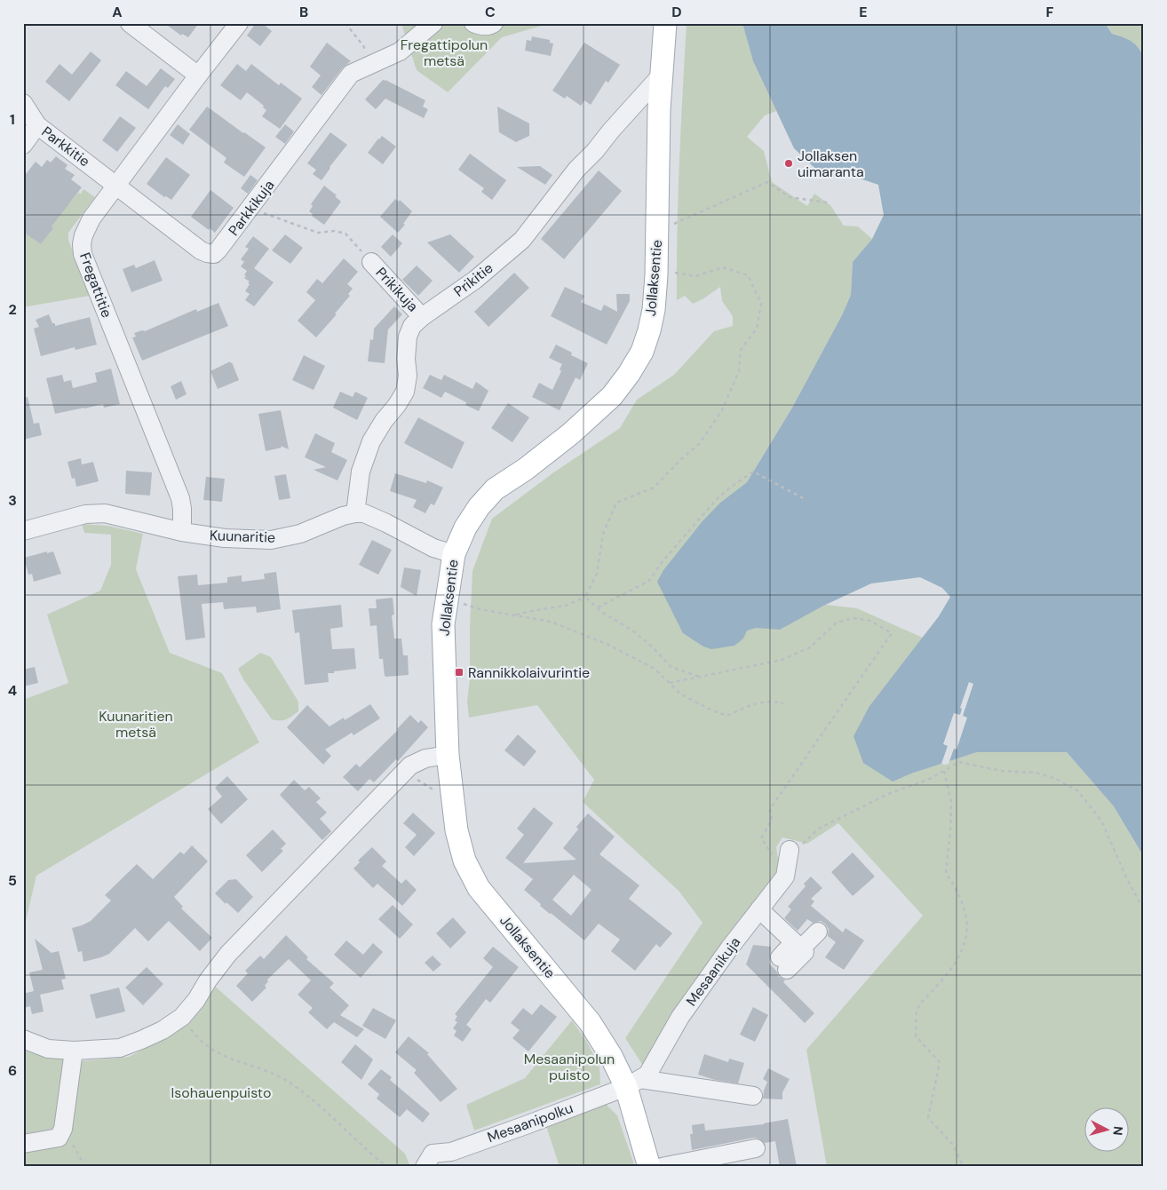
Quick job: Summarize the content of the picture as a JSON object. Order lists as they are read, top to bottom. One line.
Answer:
{"streets":{"main road":["Jollaksentie"],"street":["Parkkitie","Parkkikuja","Prikitie","Fregattitie","Prikikuja","Kuunaritie","Mesaanikuja","Mesaanipolku"]},"crossings":[["Parkkitie","Parkkikuja"],["Parkkitie","Fregattitie"],["Parkkikuja","Fregattitie"],["Jollaksentie","Prikitie"],["Jollaksentie","Mesaanikuja"],["Jollaksentie","Mesaanipolku"],["Prikitie","Prikikuja"],["Prikitie","Kuunaritie"],["Fregattitie","Kuunaritie"],["Mesaanikuja","Mesaanipolku"]],"parks":["Fregattipolun metsä","Kuunaritien metsä","Mesaanipolun puisto","Isohauenpuisto"],"places":{"other":["Jollaksen uimaranta"],"transit":["Rannikkolaivurintie"]},"north":"right","grid":{"columns":["A","B","C","D","E","F"],"rows":["1","2","3","4","5","6"]}}
